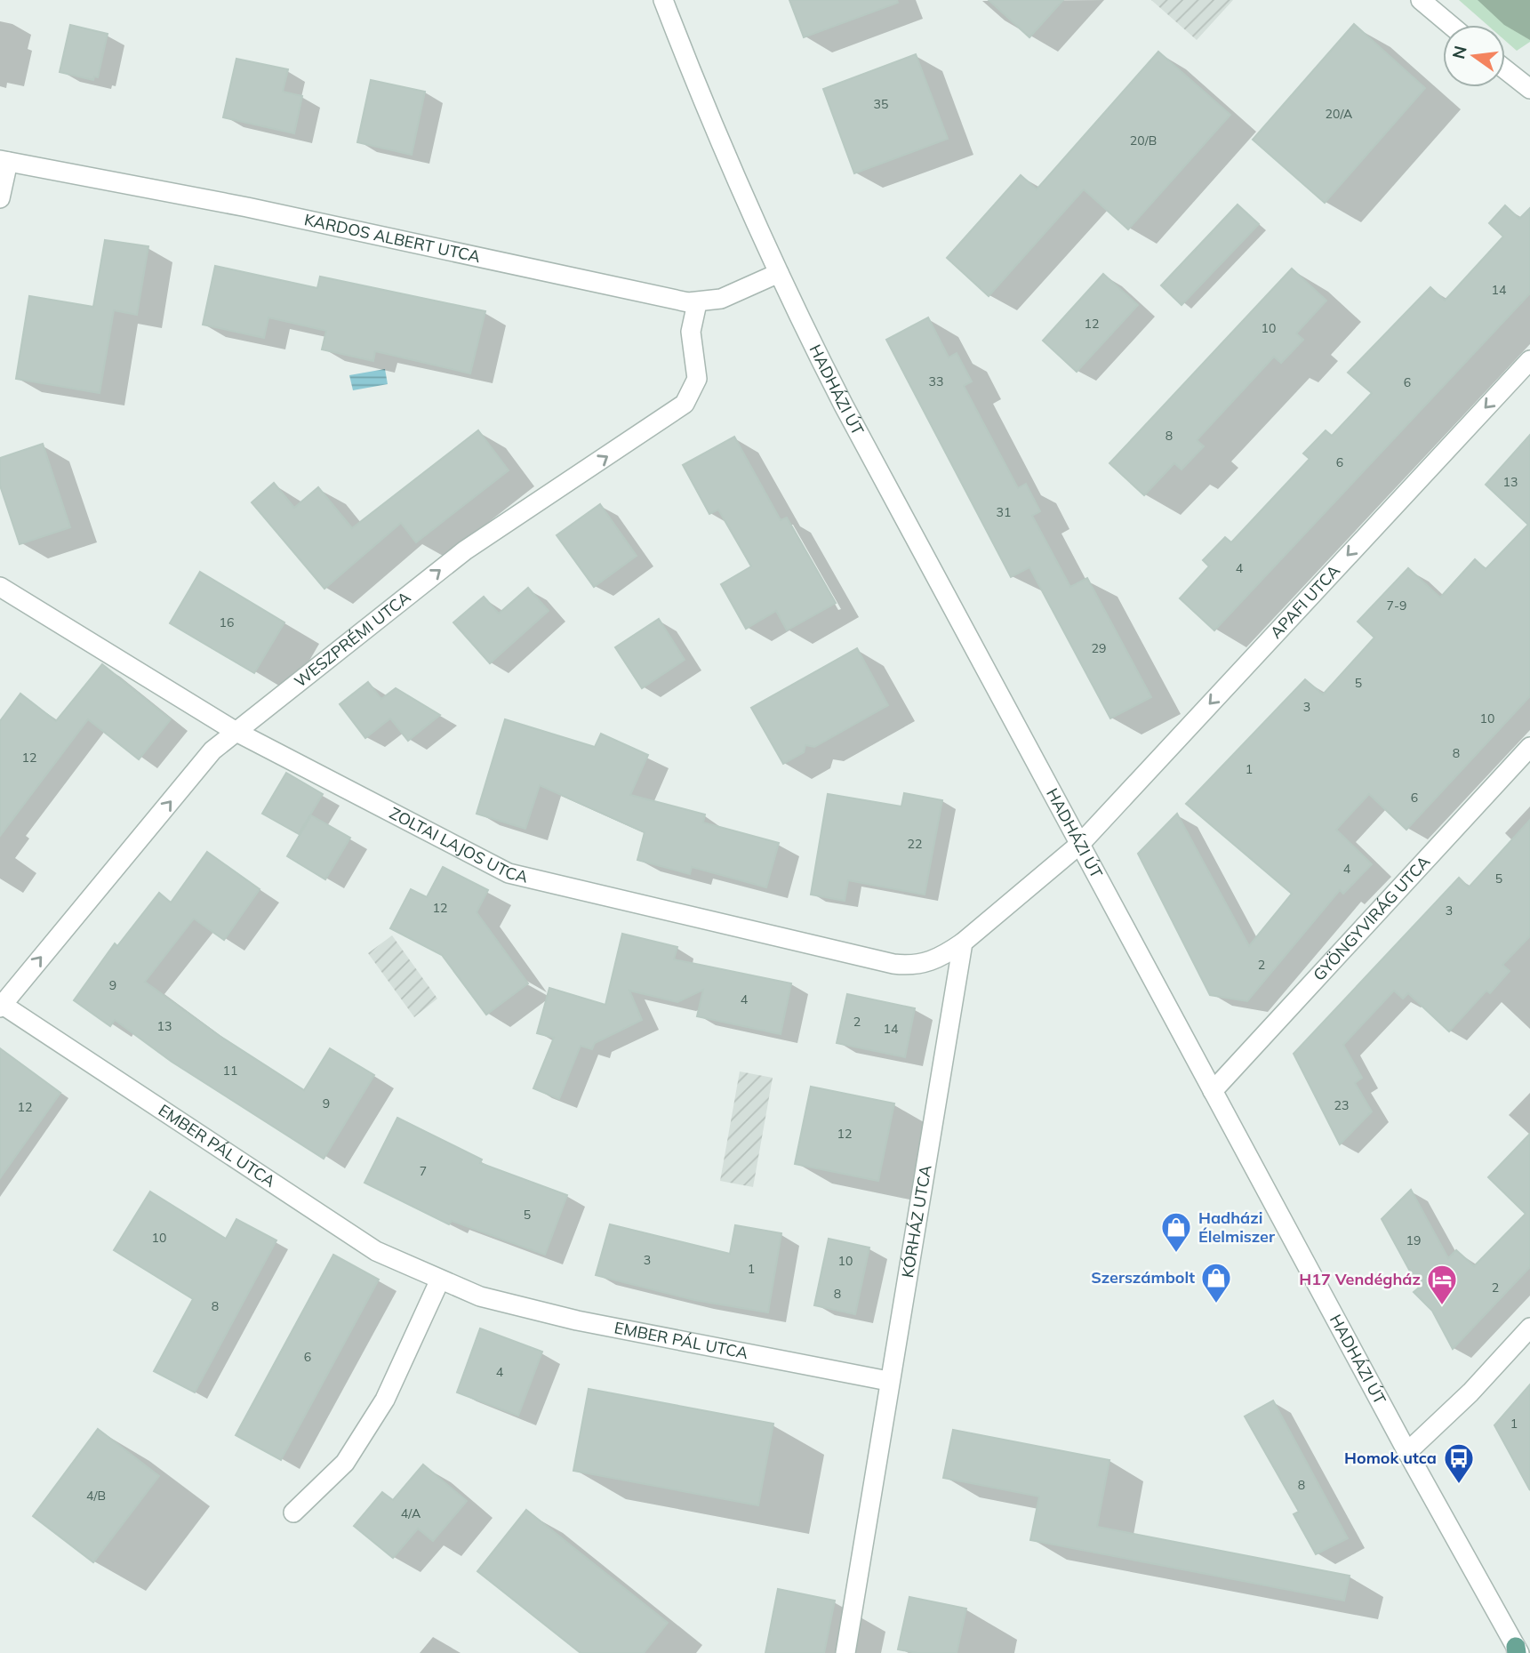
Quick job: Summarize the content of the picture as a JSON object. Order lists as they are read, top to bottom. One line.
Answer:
{"streets":{"street":["KARDOS ALBERT UTCA","HADHÁZI ÚT","APAFI UTCA","WESZPRÉMI UTCA","ZOLTAI LAJOS UTCA","GYÖNGYVIRÁG UTCA","EMBER PÁL UTCA","KÓRHÁZ UTCA"]},"crossings":[["KARDOS ALBERT UTCA","HADHÁZI ÚT"],["KARDOS ALBERT UTCA","WESZPRÉMI UTCA"],["HADHÁZI ÚT","APAFI UTCA"],["HADHÁZI ÚT","GYÖNGYVIRÁG UTCA"],["WESZPRÉMI UTCA","ZOLTAI LAJOS UTCA"],["WESZPRÉMI UTCA","EMBER PÁL UTCA"],["ZOLTAI LAJOS UTCA","KÓRHÁZ UTCA"],["EMBER PÁL UTCA","KÓRHÁZ UTCA"]],"one_way":["APAFI UTCA","WESZPRÉMI UTCA"],"places":{"shop":["Hadházi Élelmiszer","Szerszámbolt"],"hotel":["H17 Vendégház"],"bus stop":["Homok utca"]},"house_numbers":["35","20/A","20/B","14","12","10","33","6","8","6","13","31","4","7-9","16","29","5","3","10","8","12","1","6","22","4","5","12","3","2","9","4","2","13","14","11","9","23","12","12","7","5","10","19","3","10","1","2","8","8","6","4","1","8","4/B","4/A"],"north":"left"}
